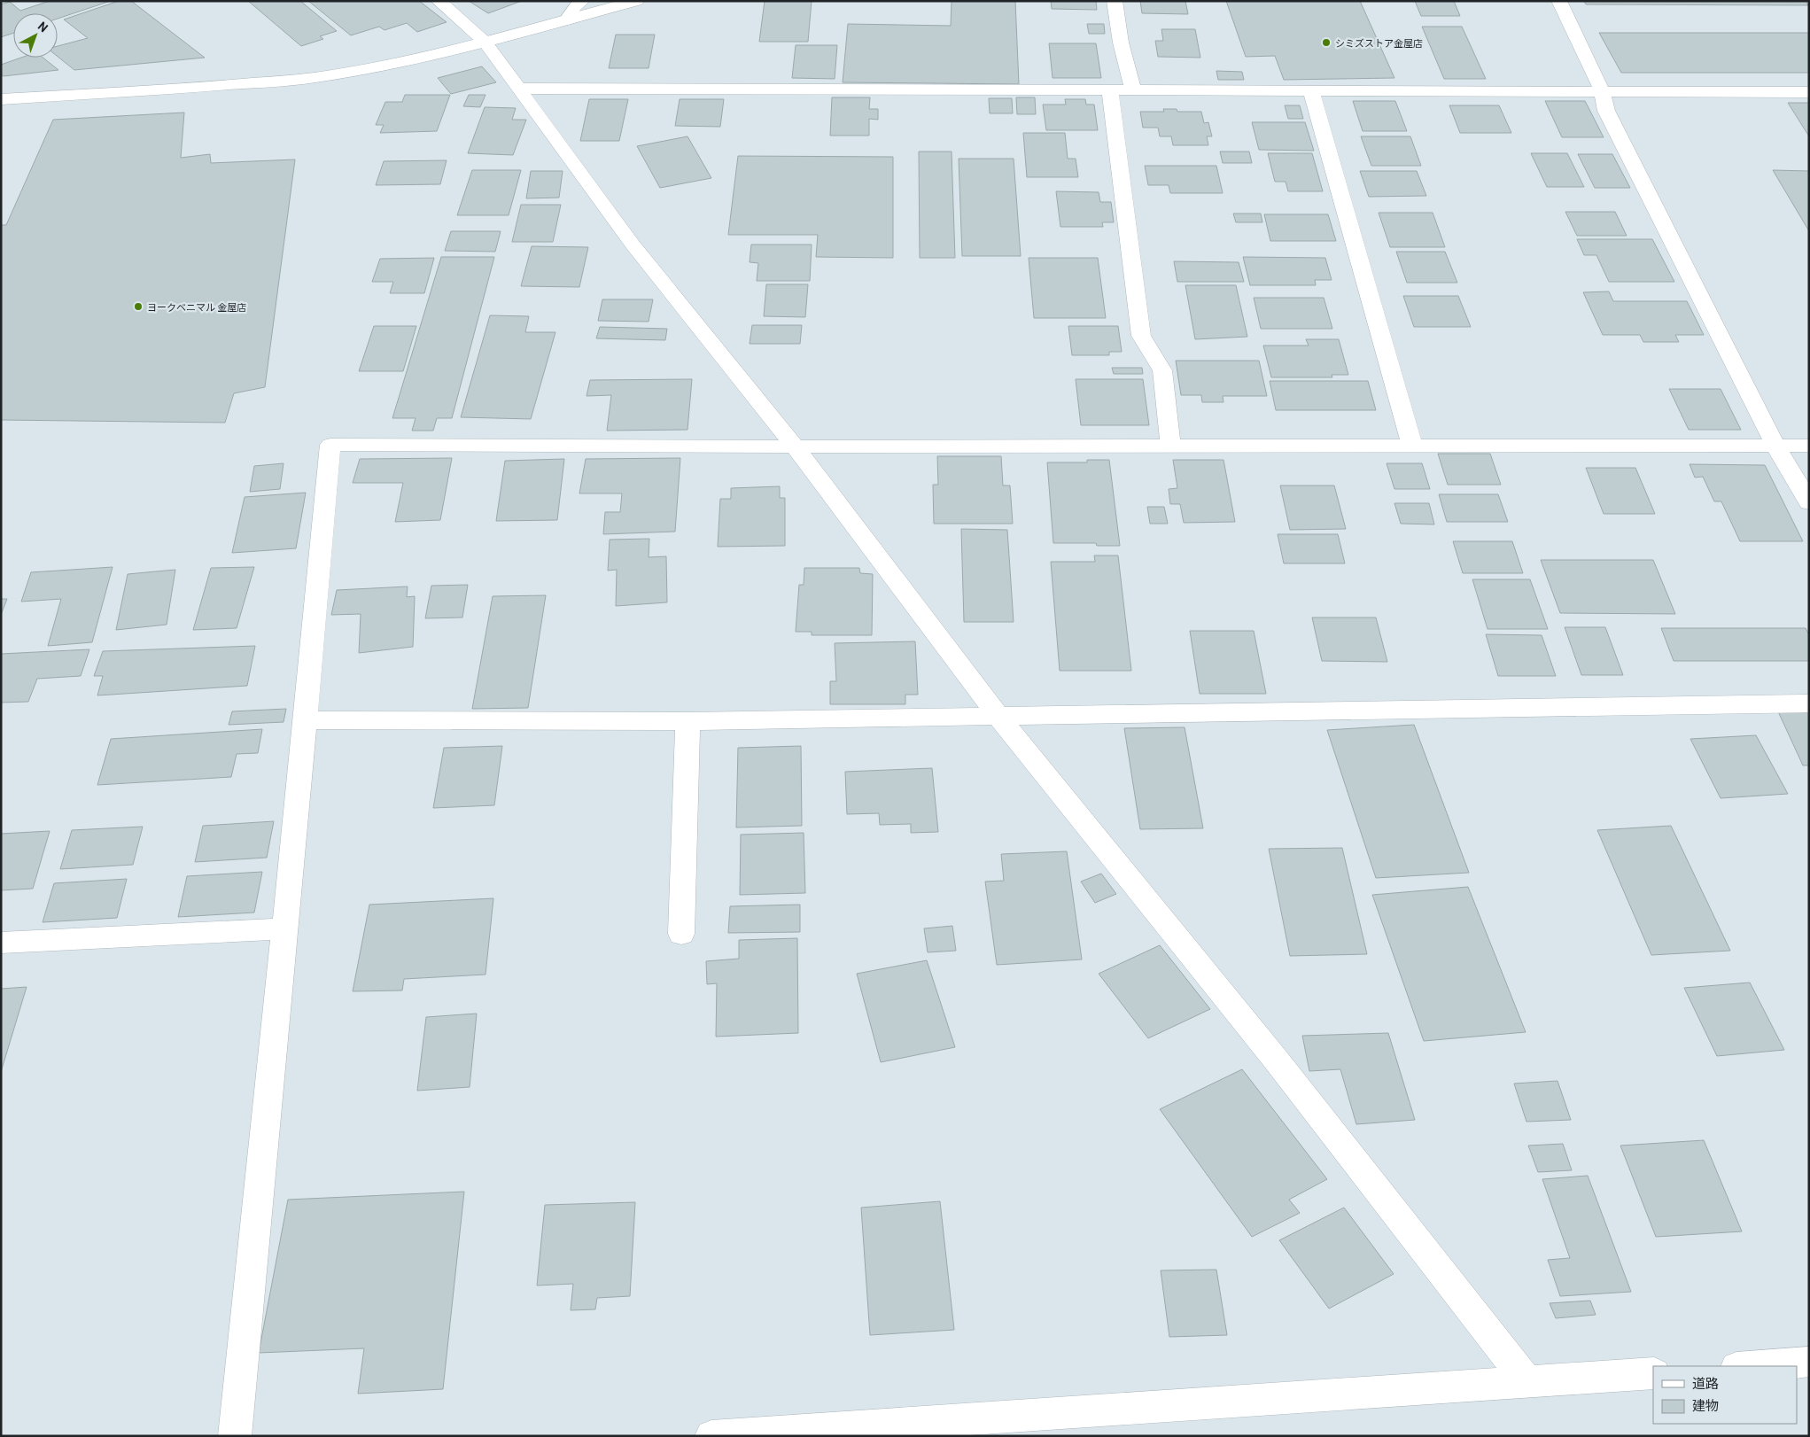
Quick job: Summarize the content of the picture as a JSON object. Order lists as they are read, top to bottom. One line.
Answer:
{"places":["シミズストア金屋店","ヨークベニマル 金屋店"],"legend":["道路","建物"],"north":"top right"}
